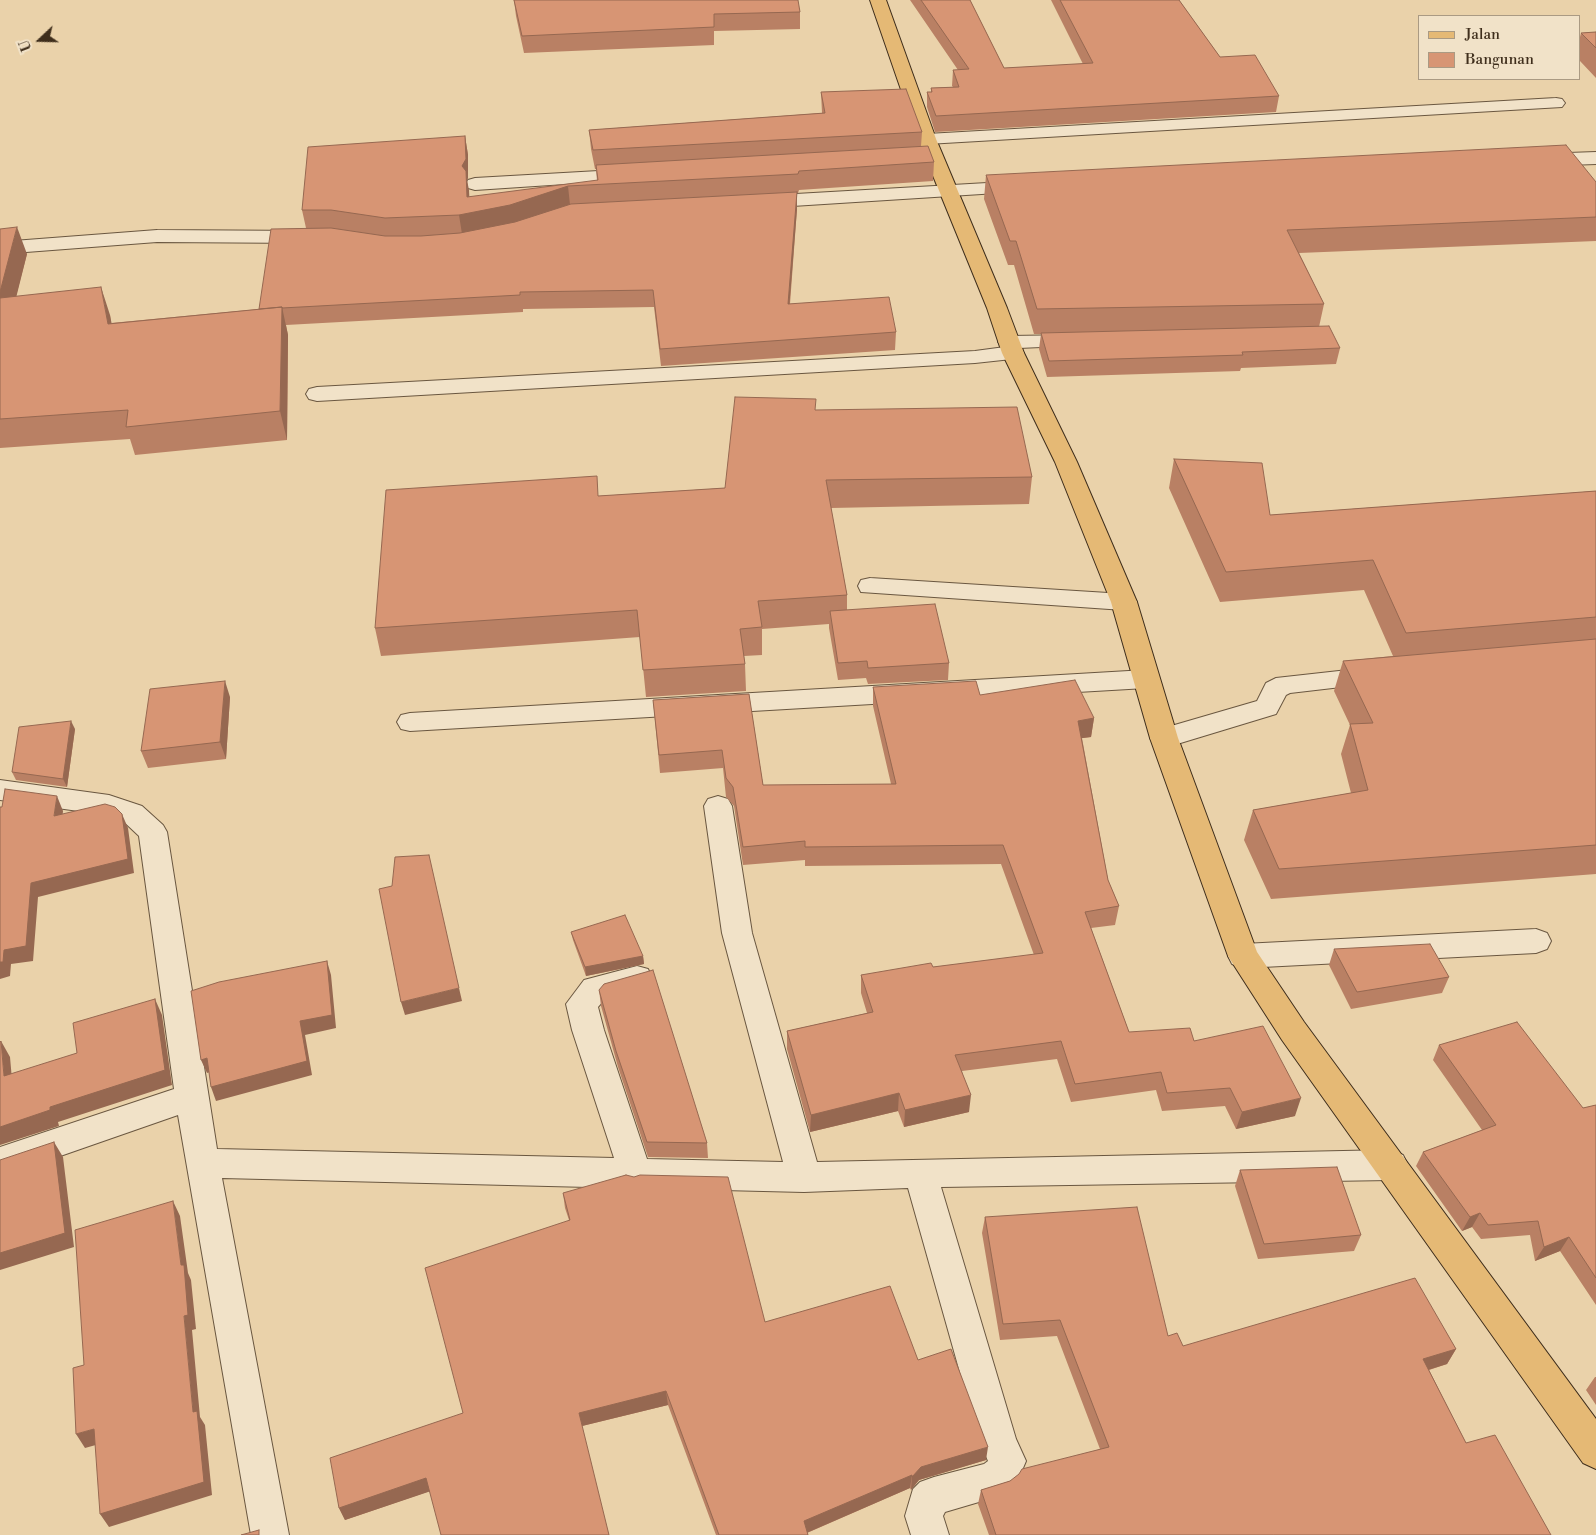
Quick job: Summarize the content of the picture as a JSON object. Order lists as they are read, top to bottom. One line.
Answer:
{"legend":["Jalan","Bangunan"],"north":"left"}
